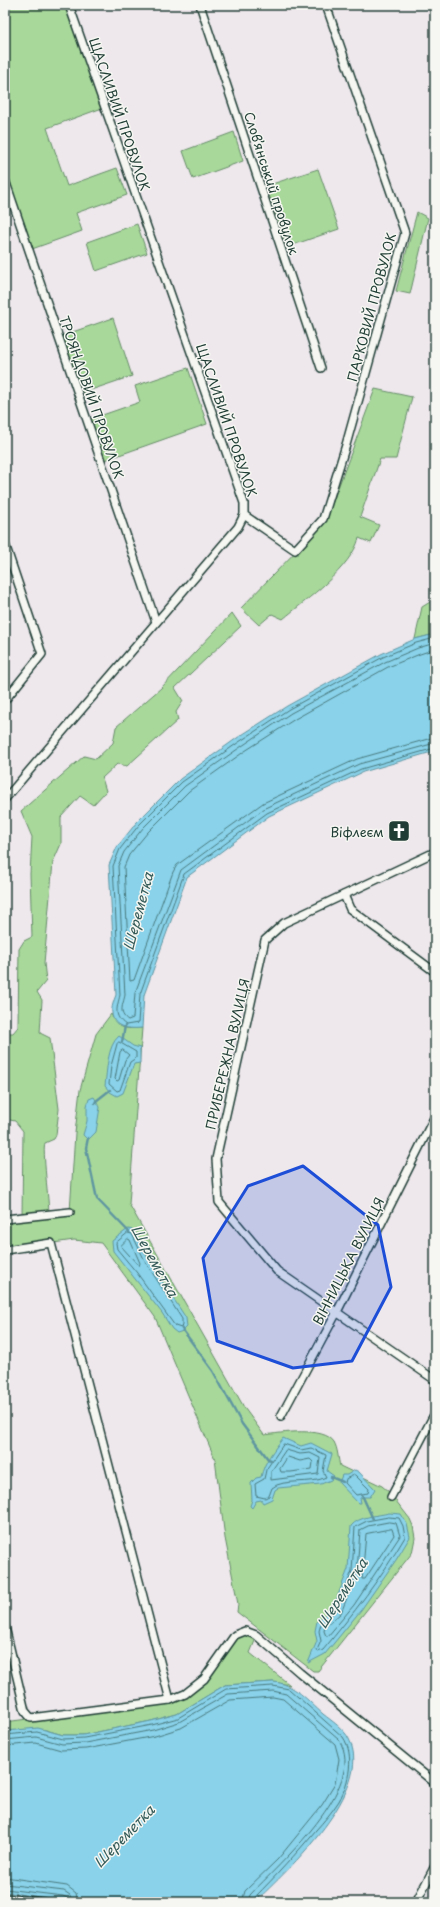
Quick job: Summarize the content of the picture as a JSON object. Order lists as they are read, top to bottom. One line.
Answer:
{"streets":{"street":["ЩАСЛИВИЙ ПРОВУЛОК","Словʼянський провулок","ПАРКОВИЙ ПРОВУЛОК","ТРОЯНДОВИЙ ПРОВУЛОК","ПРИБЕРЕЖНА ВУЛИЦЯ","ВІННИЦЬКА ВУЛИЦЯ"]},"crossings":[["ЩАСЛИВИЙ ПРОВУЛОК","ПАРКОВИЙ ПРОВУЛОК"],["ЩАСЛИВИЙ ПРОВУЛОК","ТРОЯНДОВИЙ ПРОВУЛОК"],["ПРИБЕРЕЖНА ВУЛИЦЯ","ВІННИЦЬКА ВУЛИЦЯ"]],"water":["Шереметка"],"places":{"church":["Віфлеєм"]}}
